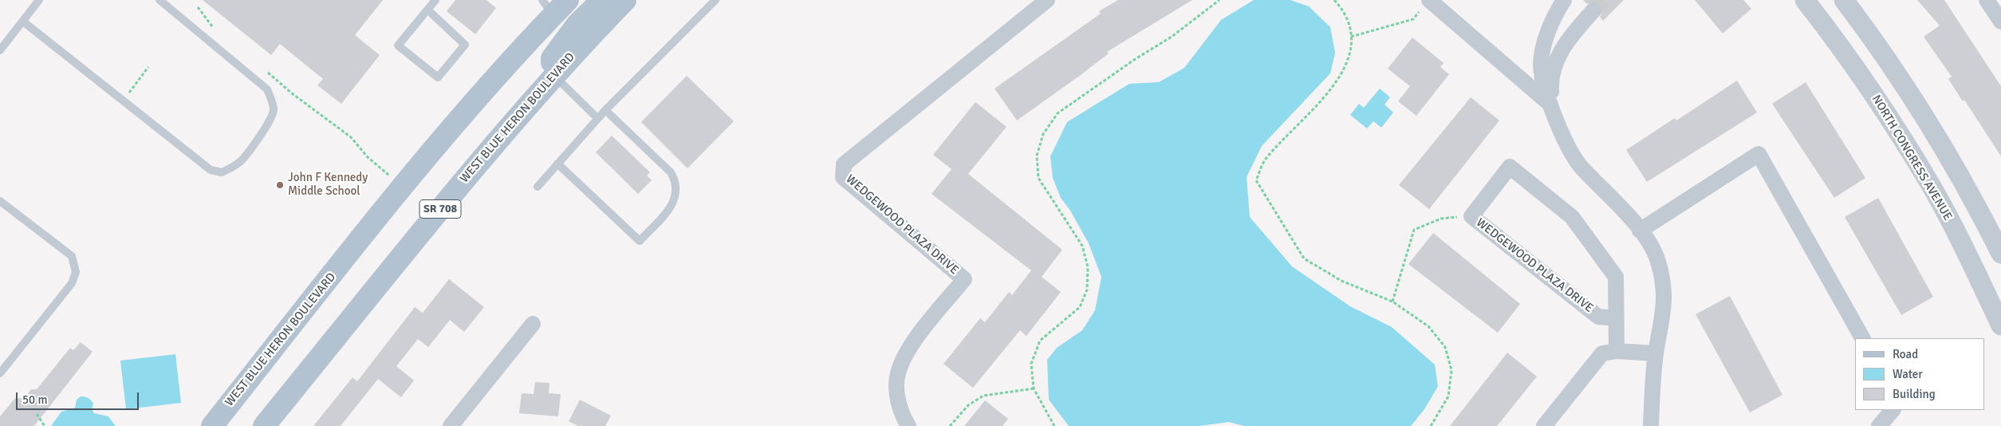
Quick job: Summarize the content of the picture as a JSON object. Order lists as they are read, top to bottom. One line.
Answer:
{"streets":{"main road":["WEST BLUE HERON BOULEVARD","SR 708"],"street":["NORTH CONGRESS AVENUE","WEDGEWOOD PLAZA DRIVE"]},"places":["John F Kennedy Middle School"],"legend":["Road","Water","Building"],"scale_bar":"50 m"}
